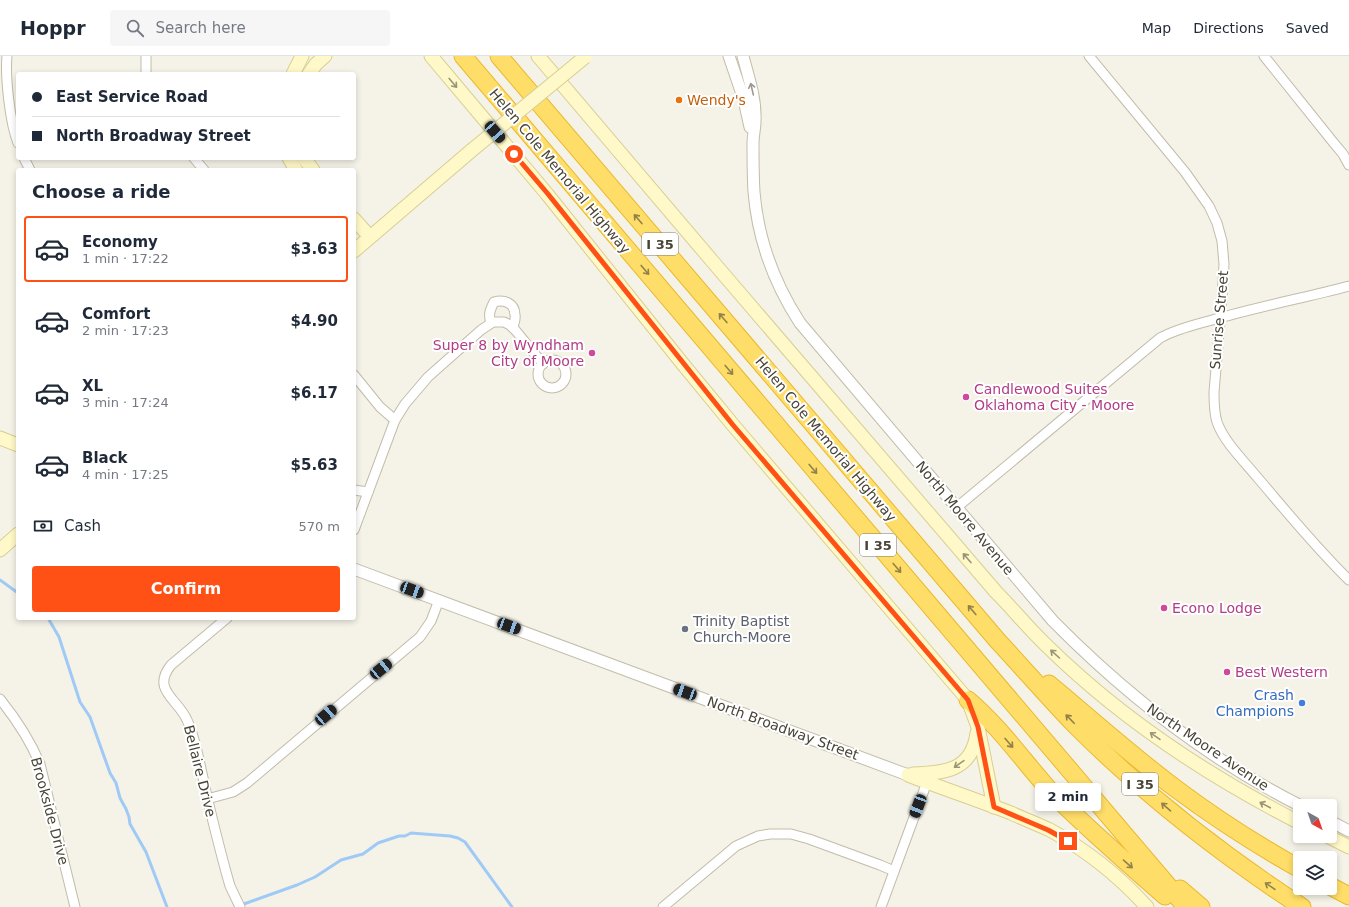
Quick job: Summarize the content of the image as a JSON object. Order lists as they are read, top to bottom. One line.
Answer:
{"streets":{"highway":["Helen Cole Memorial Highway","I 35"],"main road":["North Broadway Street"],"street":["Sunrise Street","North Moore Avenue","Bellaire Drive","Brookside Drive"]},"places":["Wendy's","Super 8 by Wyndham City of Moore","Candlewood Suites Oklahoma City - Moore","Econo Lodge","Trinity Baptist Church-Moore","Best Western","Crash Champions"],"north":"bottom right","page":{"header":"Hoppr","search":"Search here","nav":["Map","Directions","Saved"],"banner":["East Service Road","North Broadway Street"],"heading":"Choose a ride","list":[{"name":"Economy","note":"1 min · 17:22","value":"$3.63"},{"name":"Comfort","note":"2 min · 17:23","value":"$4.90"},{"name":"XL","note":"3 min · 17:24","value":"$6.17"},{"name":"Black","note":"4 min · 17:25","value":"$5.63"}],"pay":["Cash","570 m"],"buttons":"Confirm","bubble":"2 min"}}
